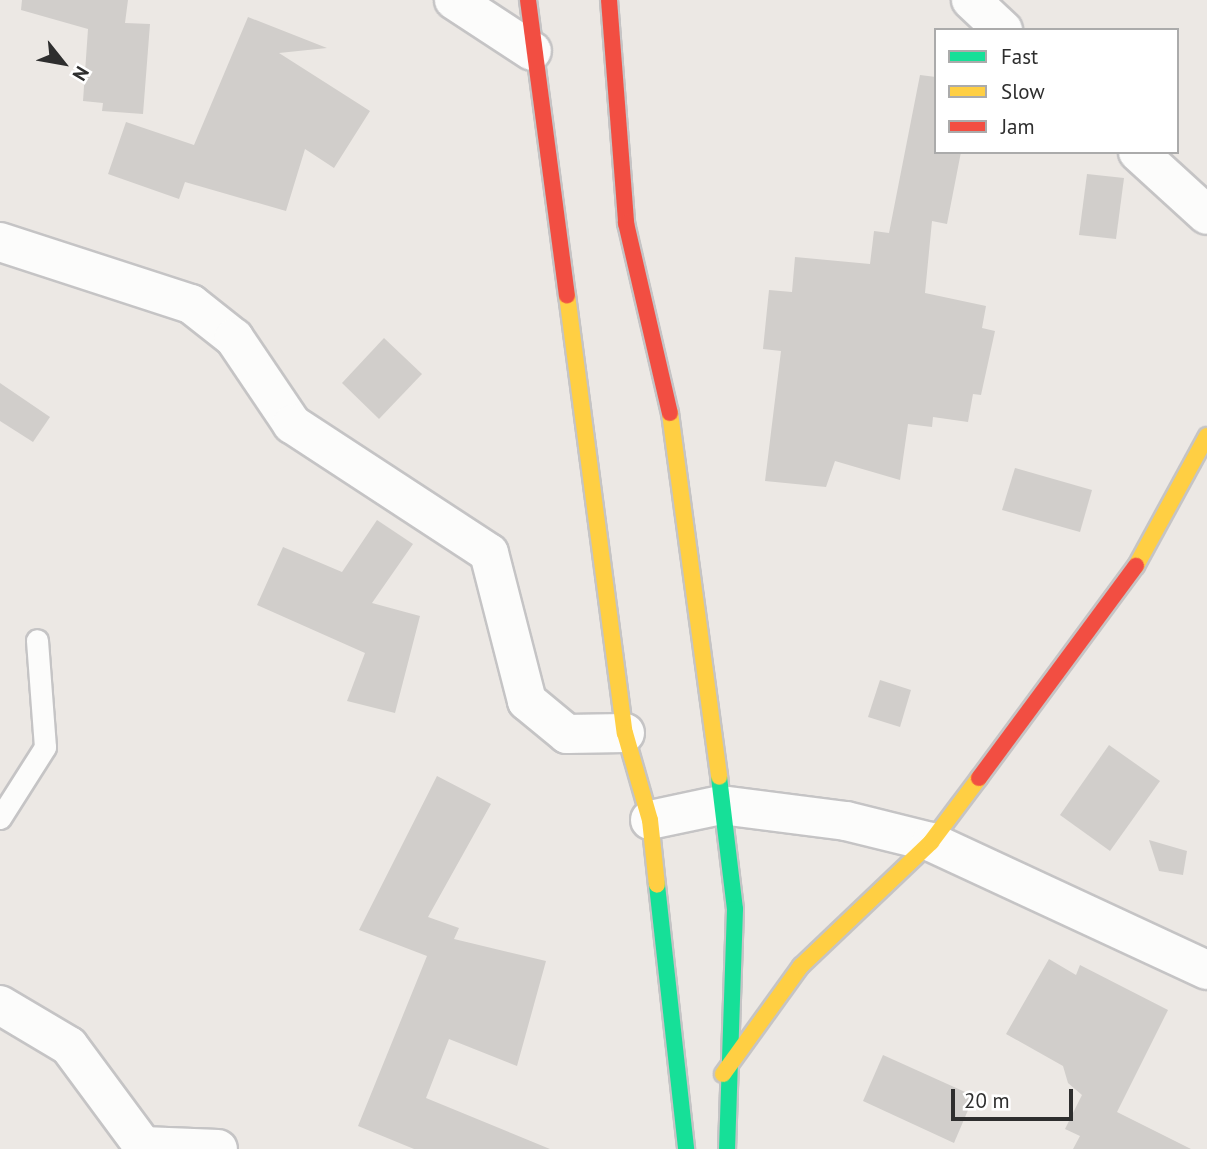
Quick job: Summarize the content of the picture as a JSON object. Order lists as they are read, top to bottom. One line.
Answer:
{"legend":["Fast","Slow","Jam"],"scale_bar":"20 m","north":"bottom right"}
